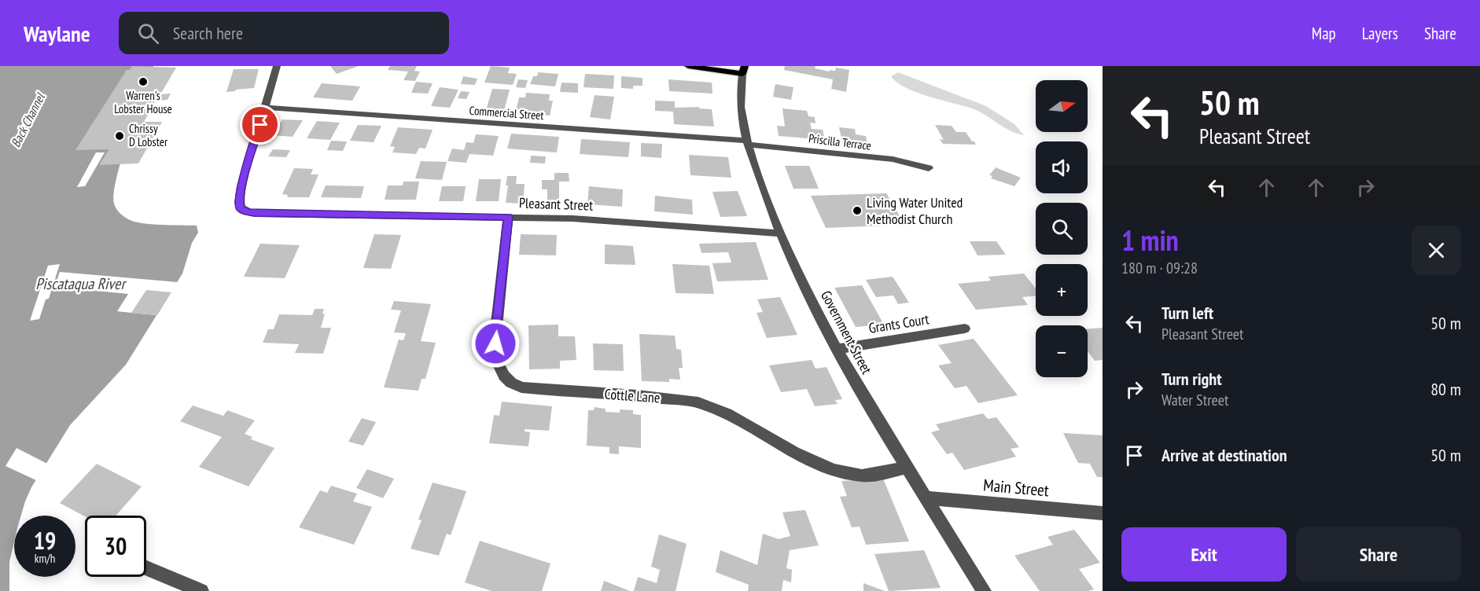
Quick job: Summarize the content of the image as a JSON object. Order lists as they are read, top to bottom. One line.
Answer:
{"streets":{"street":["Commercial Street","Priscilla Terrace","Pleasant Street","Grants Court","Government Street","Cottle Lane","Main Street"]},"crossings":[["Commercial Street","Priscilla Terrace"],["Commercial Street","Pleasant Street"],["Commercial Street","Government Street"],["Priscilla Terrace","Government Street"],["Pleasant Street","Government Street"],["Pleasant Street","Cottle Lane"],["Grants Court","Government Street"],["Government Street","Cottle Lane"],["Government Street","Main Street"]],"water":["Back Channel","Piscataqua River"],"places":["Warren's Lobster House","Chrissy D Lobster","Living Water United Methodist Church"],"north":"right","page":{"header":"Waylane","search":"Search here","nav":["Map","Layers","Share"],"turn":["50 m","Pleasant Street"],"map_buttons":["+","−"],"heading":["1 min","180 m · 09:28"],"list":[{"name":"Turn left","note":"Pleasant Street","value":"50 m"},{"name":"Turn right","note":"Water Street","value":"80 m"},{"name":"Arrive at destination","value":"50 m"}],"speed":"19 km/h","limit":"30","buttons":["Exit","Share"]}}
